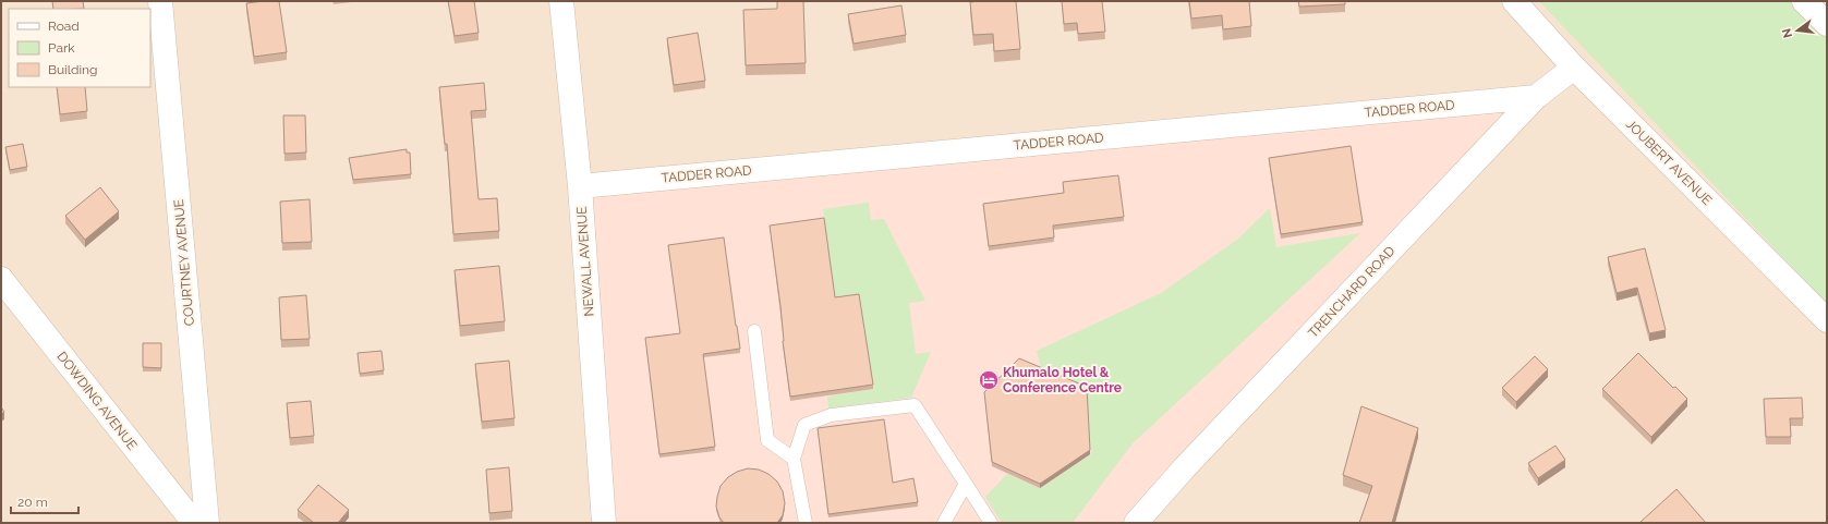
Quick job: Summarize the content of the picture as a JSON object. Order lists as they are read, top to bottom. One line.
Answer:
{"streets":{"street":["TADDER ROAD","JOUBERT AVENUE","NEWALL AVENUE","COURTNEY AVENUE","TRENCHARD ROAD","DOWDING AVENUE"]},"crossings":[["TADDER ROAD","NEWALL AVENUE"],["TADDER ROAD","TRENCHARD ROAD"],["JOUBERT AVENUE","TRENCHARD ROAD"]],"places":{"hotel":["Khumalo Hotel & Conference Centre"]},"legend":["Road","Park","Building"],"scale_bar":"20 m","north":"left"}
